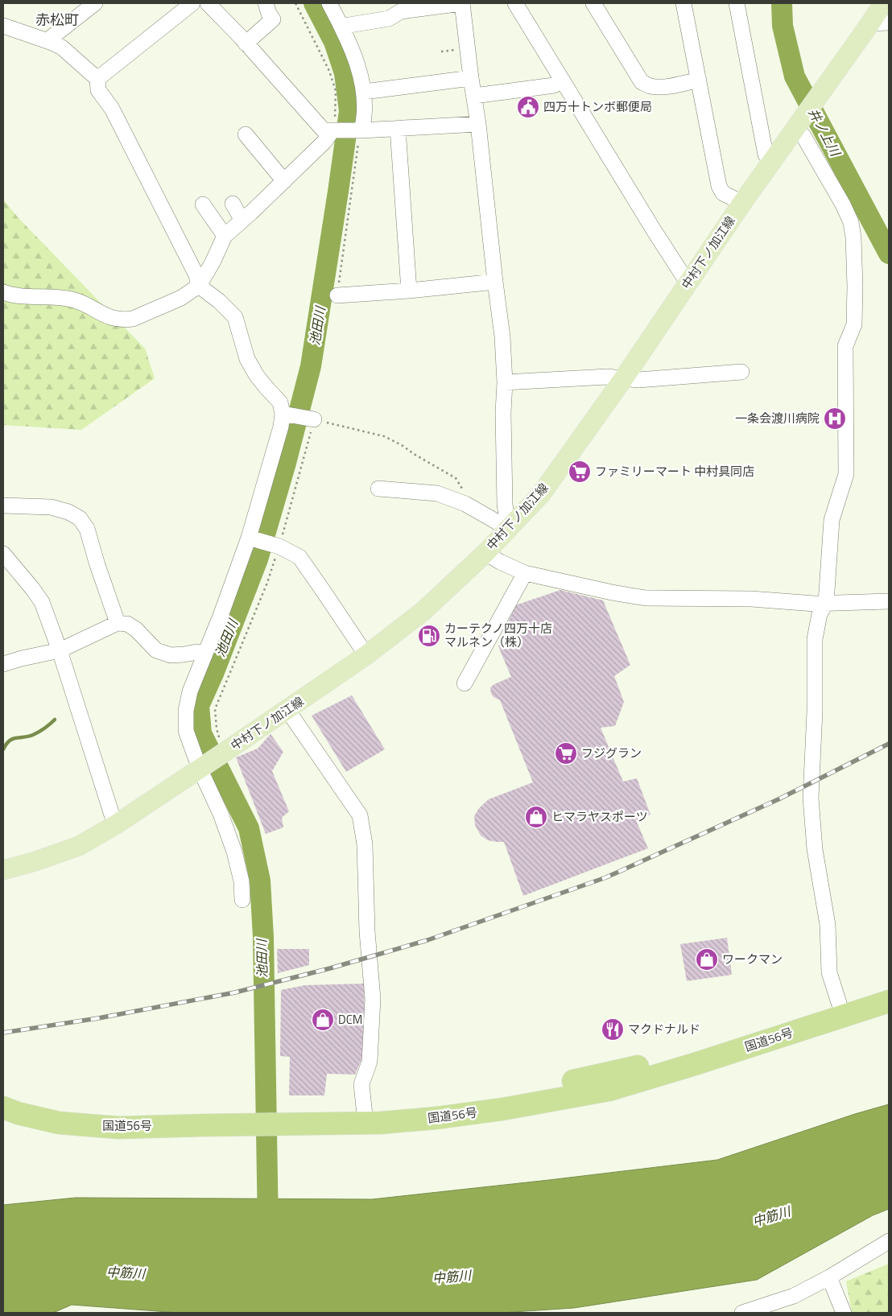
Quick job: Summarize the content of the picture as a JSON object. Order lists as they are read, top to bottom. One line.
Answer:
{"streets":{"highway":["国道56号"],"main road":["中村下ノ加江線"]},"districts":["赤松町"],"water":["井ノ上川","池田川","中筋川"],"places":{"public building":["四万十トンボ郵便局"],"hospital":["一条会渡川病院"],"supermarket":["ファミリーマート 中村具同店","フジグラン"],"fuel station":["カーテクノ四万十店 マルネン（株）"],"shop":["ヒマラヤスポーツ","ワークマン","DCM"],"restaurant":["マクドナルド"]}}
